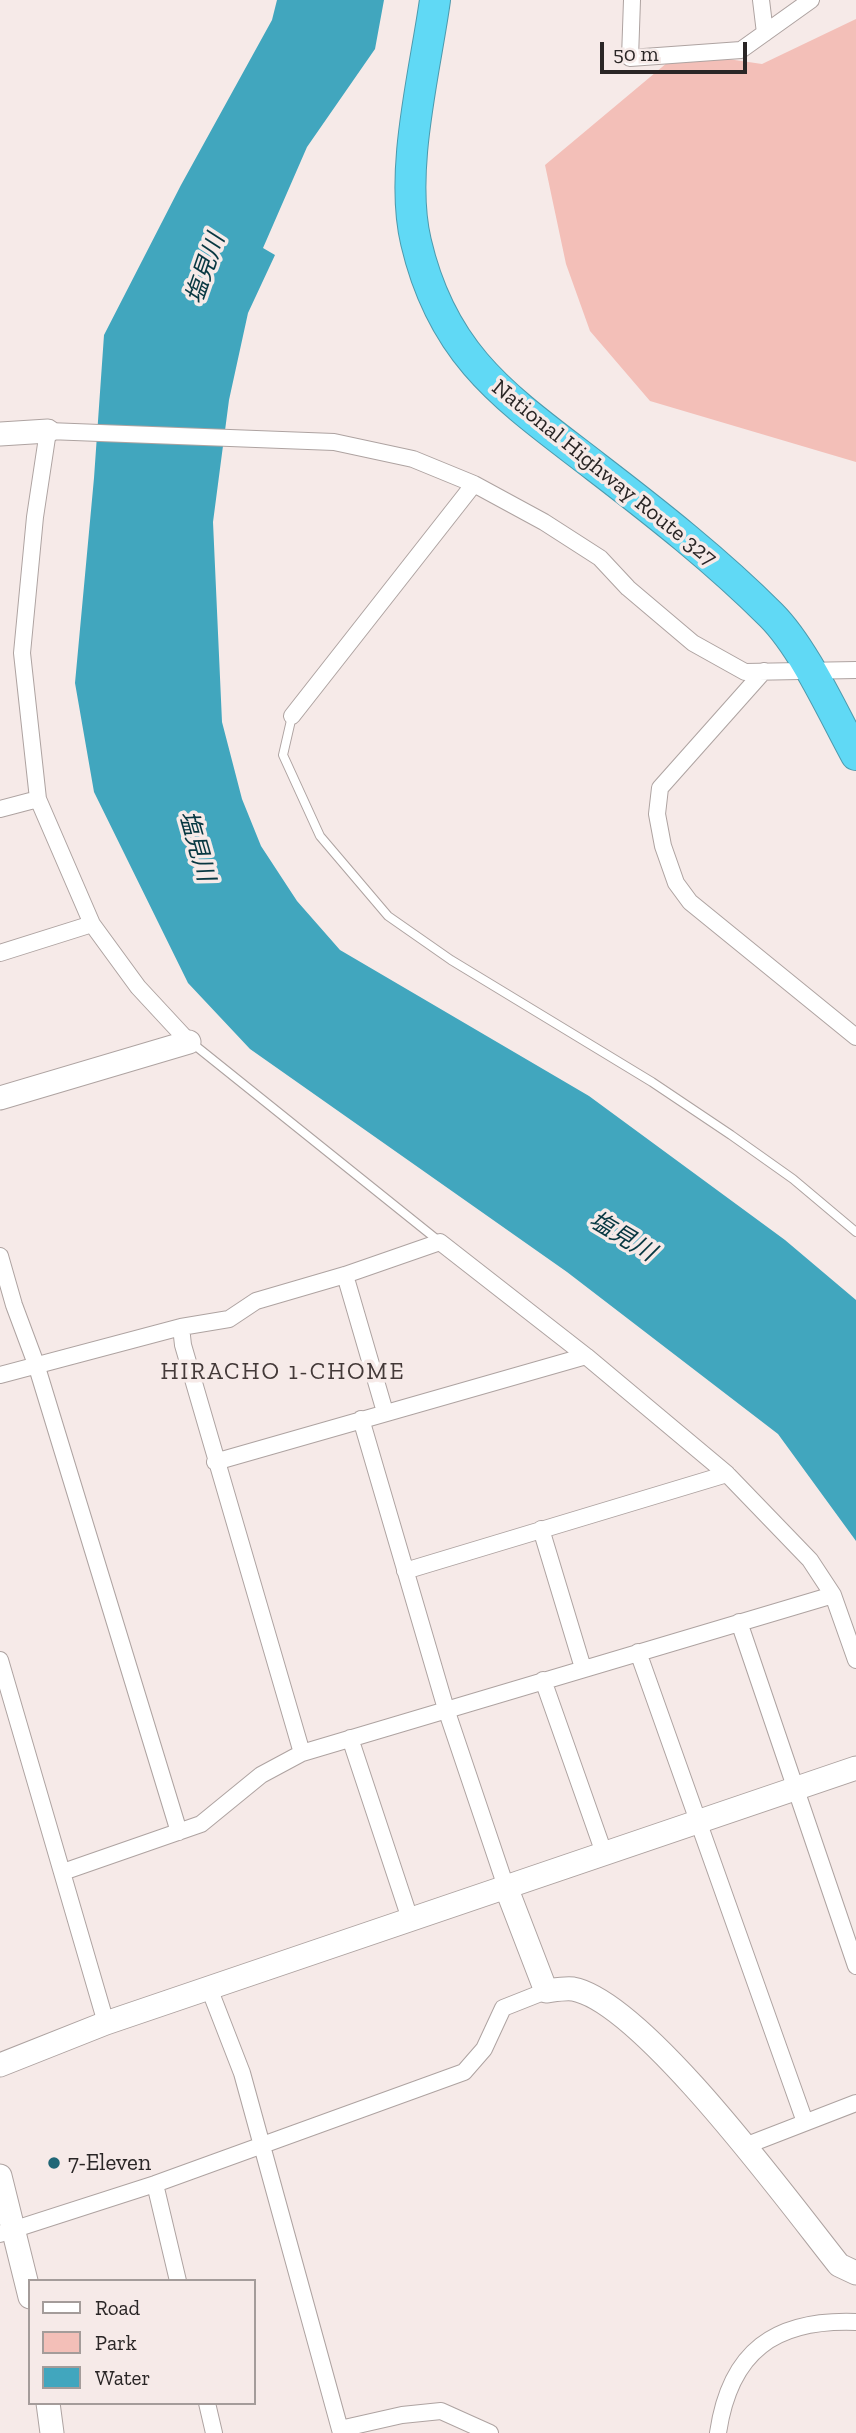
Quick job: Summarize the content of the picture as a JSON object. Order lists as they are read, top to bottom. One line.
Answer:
{"streets":{"highway":["National Highway Route 327"]},"districts":["HIRACHO 1-CHOME"],"water":["塩見川"],"places":["7-Eleven"],"legend":["Road","Park","Water"],"scale_bar":"50 m"}
